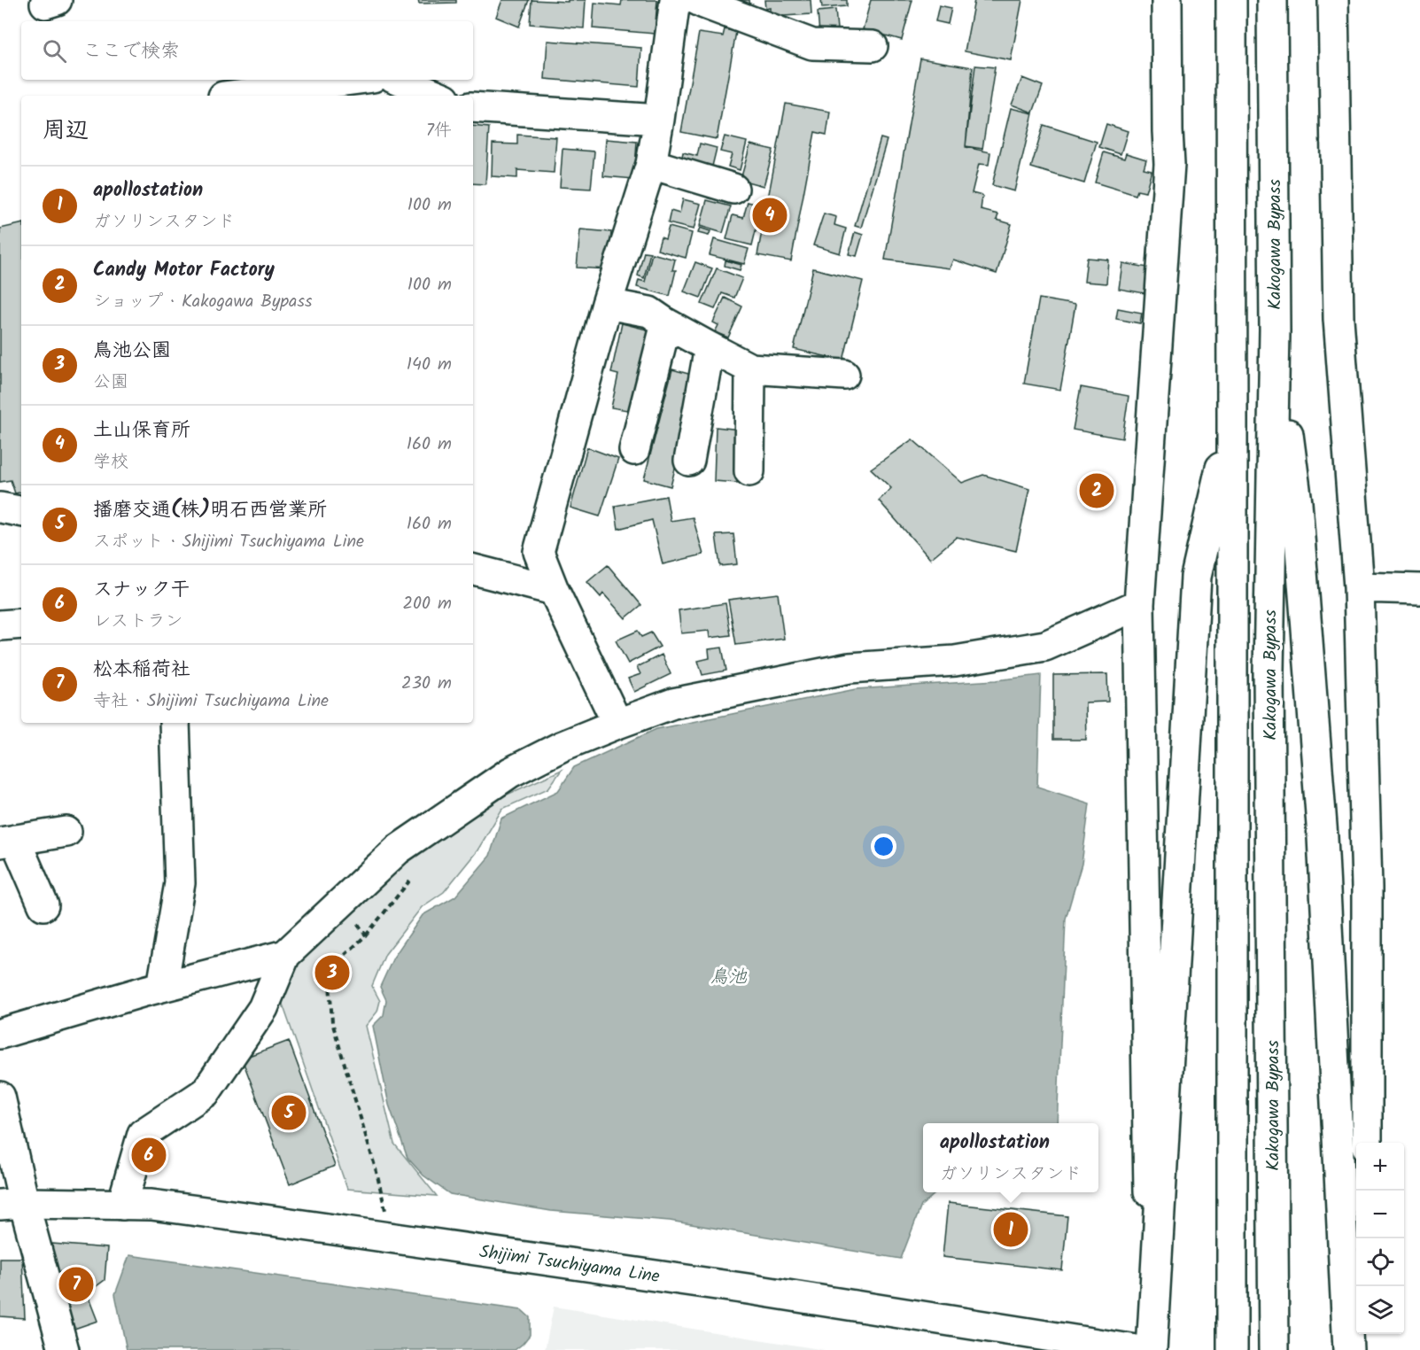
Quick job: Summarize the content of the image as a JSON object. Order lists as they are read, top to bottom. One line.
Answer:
{"streets":{"main road":["Kakogawa Bypass","Shijimi Tsuchiyama Line"]},"water":["鳥池"],"page":{"search":"ここで検索","heading":["周辺","7件"],"list":[{"mark":"1","name":"apollostation","note":"ガソリンスタンド","value":"100 m"},{"mark":"2","name":"Candy Motor Factory","note":"ショップ · Kakogawa Bypass","value":"100 m"},{"mark":"3","name":"鳥池公園","note":"公園","value":"140 m"},{"mark":"4","name":"土山保育所","note":"学校","value":"160 m"},{"mark":"5","name":"播磨交通(株)明石西営業所","note":"スポット · Shijimi Tsuchiyama Line","value":"160 m"},{"mark":"6","name":"スナック干","note":"レストラン","value":"200 m"},{"mark":"7","name":"松本稲荷社","note":"寺社 · Shijimi Tsuchiyama Line","value":"230 m"}],"pins":["4","2","3","5","6","1","7"],"popup":["apollostation","ガソリンスタンド"],"map_buttons":["+","−"]}}
